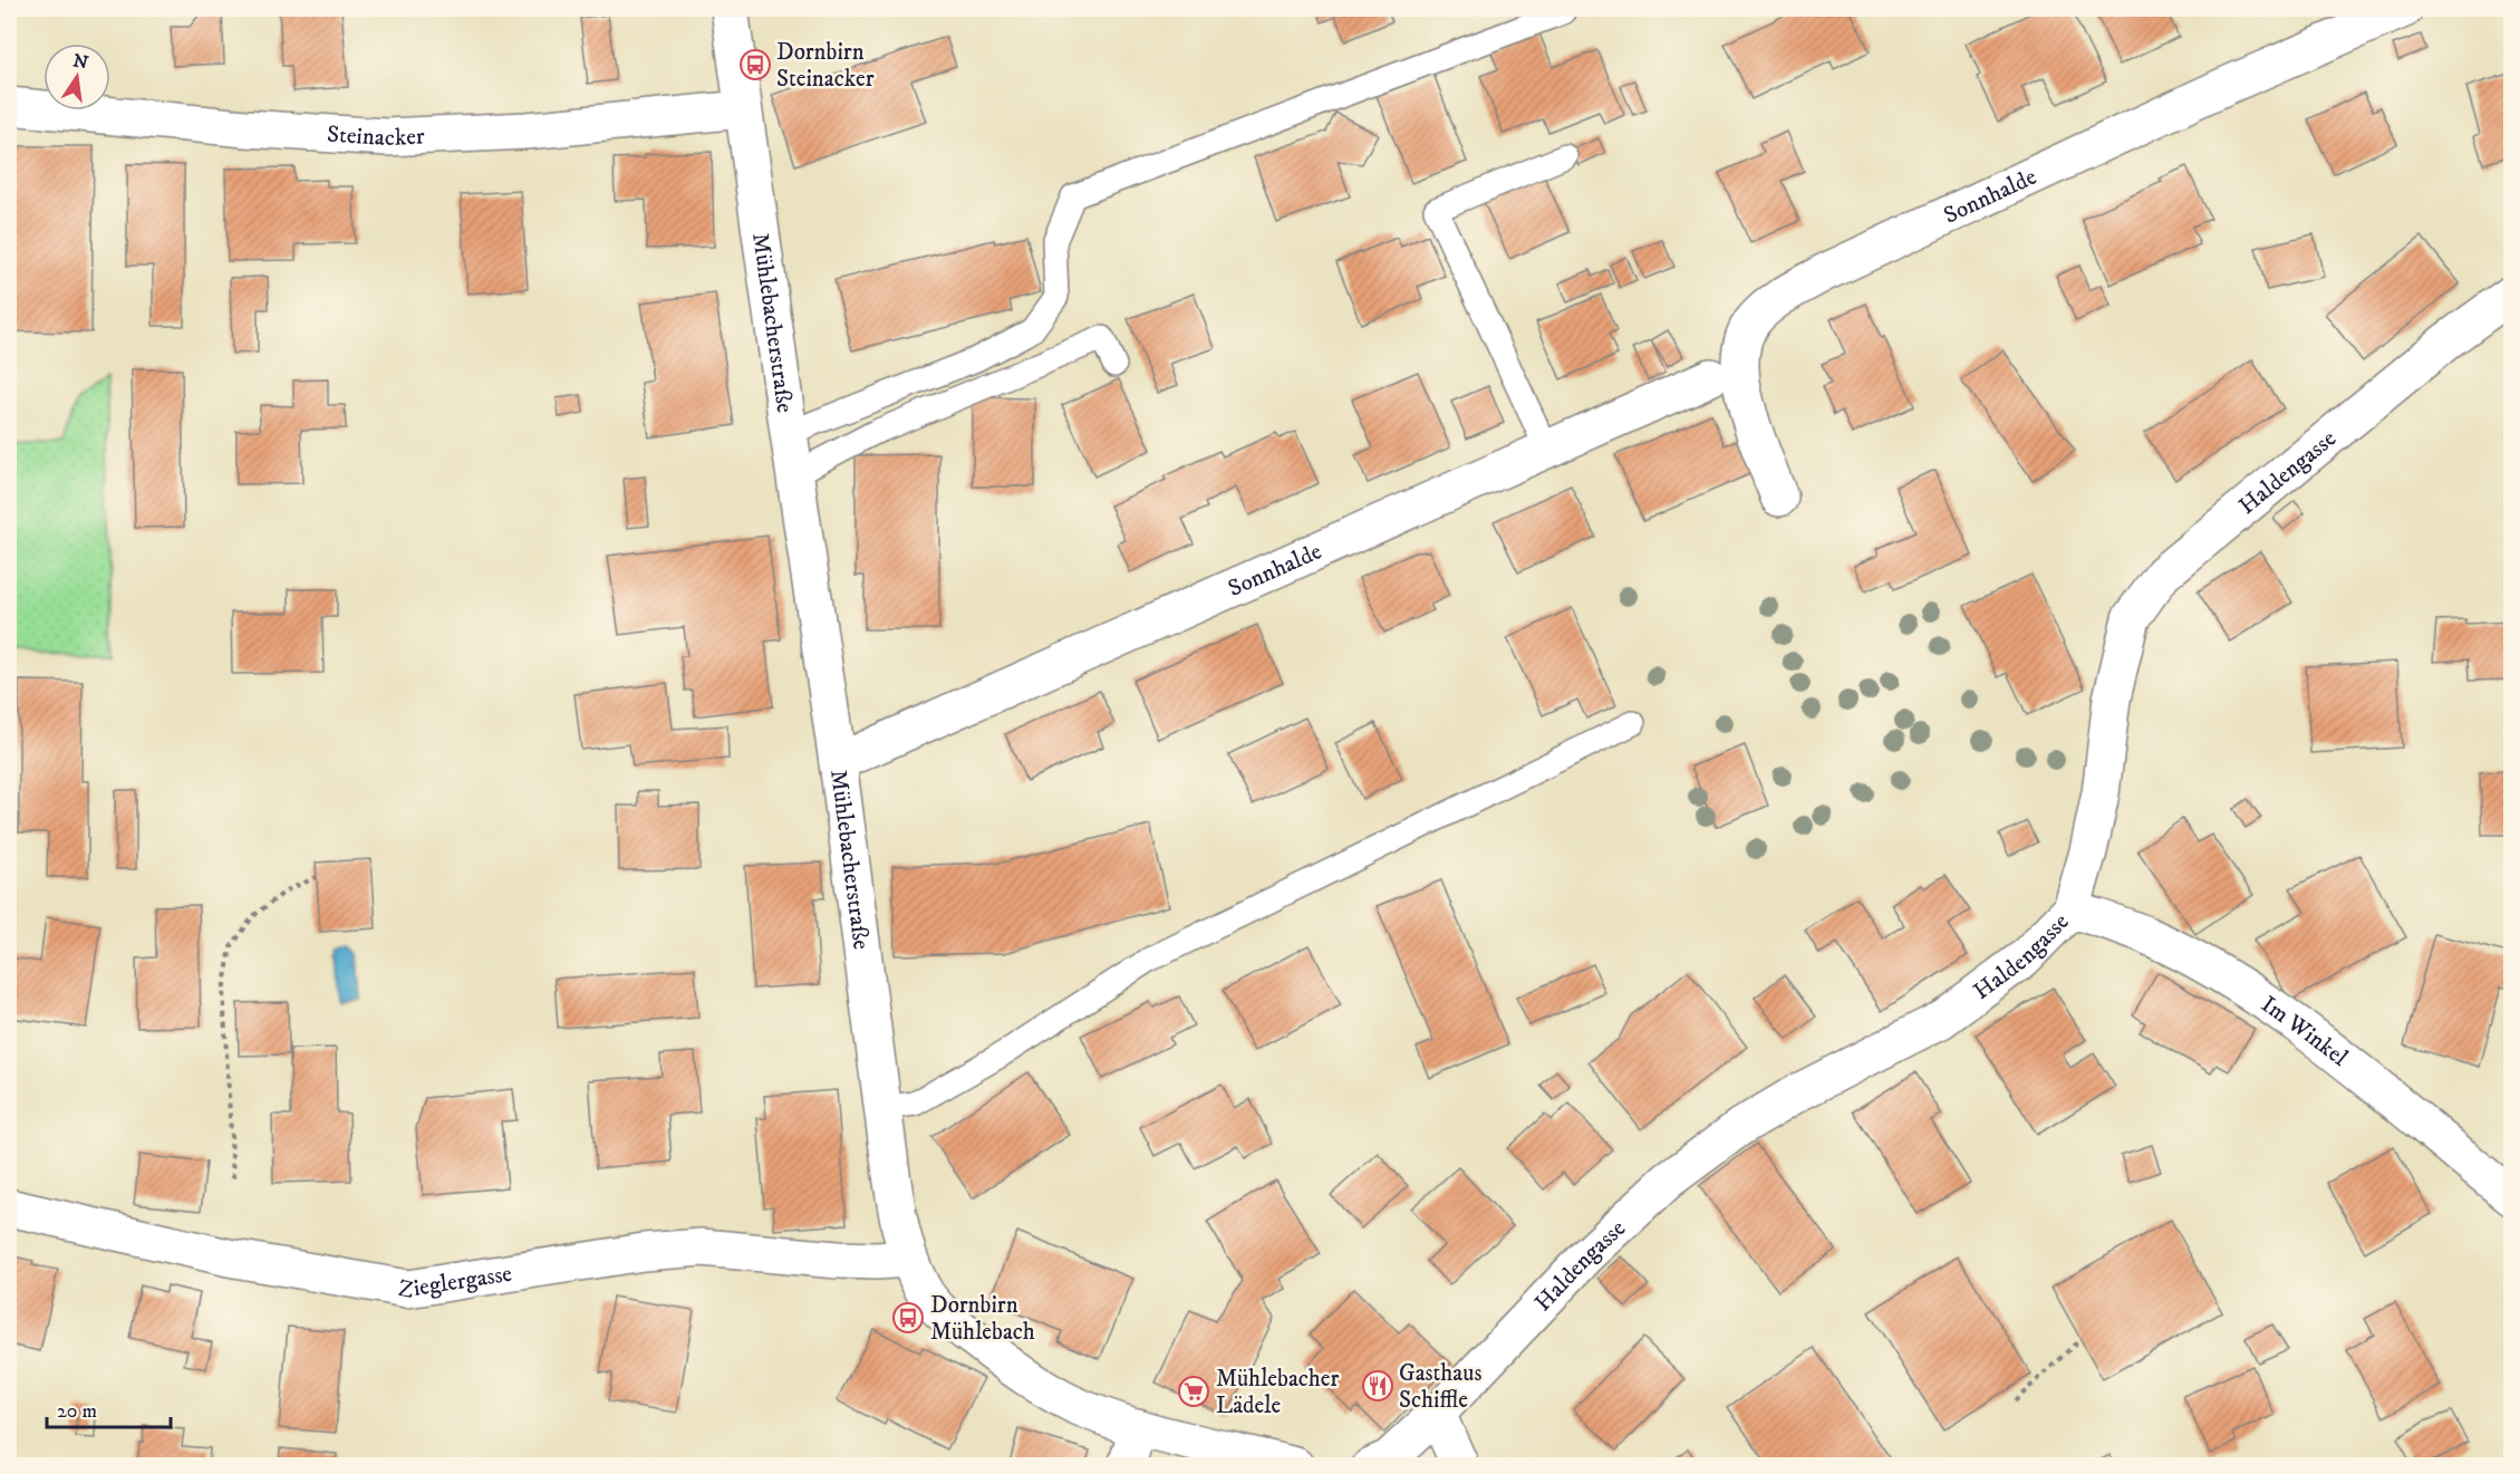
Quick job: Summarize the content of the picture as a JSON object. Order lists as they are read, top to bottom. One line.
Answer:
{"streets":{"street":["Steinacker","Sonnhalde","Mühlebacherstraße","Haldengasse","Im Winkel","Zieglergasse"]},"crossings":[["Steinacker","Mühlebacherstraße"],["Sonnhalde","Mühlebacherstraße"],["Mühlebacherstraße","Zieglergasse"],["Haldengasse","Im Winkel"]],"places":{"bus stop":["Dornbirn Steinacker","Dornbirn Mühlebach"],"restaurant":["Gasthaus Schiffle"],"supermarket":["Mühlebacher Lädele"]},"scale_bar":"20 m","north":"top"}
